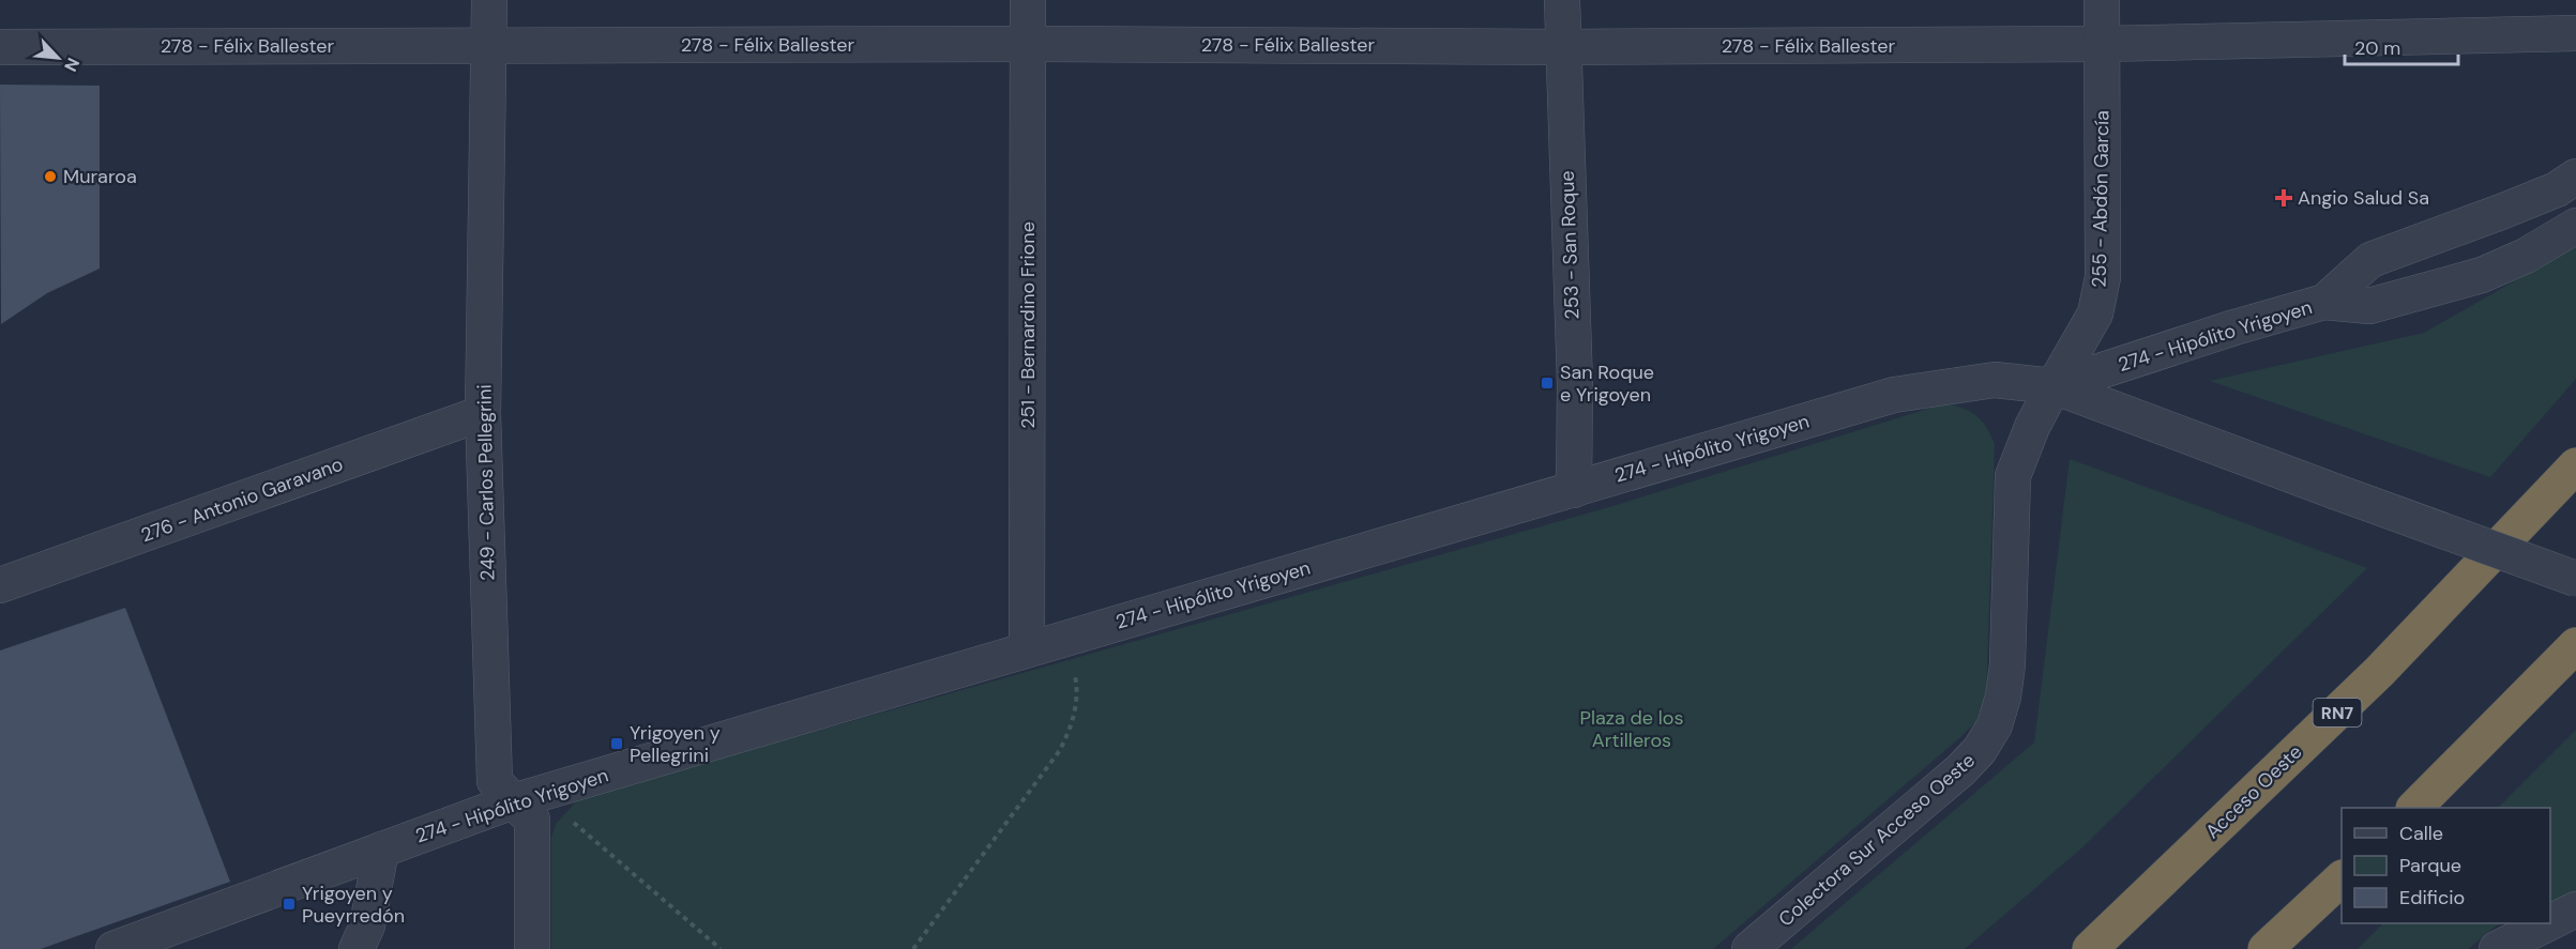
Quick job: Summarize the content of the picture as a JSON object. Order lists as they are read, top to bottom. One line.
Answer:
{"streets":{"highway":["RN7","Acceso Oeste"],"street":["278 - Félix Ballester","255 - Abdón García","253 - San Roque","251 - Bernardino Frione","274 - Hipólito Yrigoyen","249 - Carlos Pellegrini","276 - Antonio Garavano","Colectora Sur Acceso Oeste"]},"crossings":[["278 - Félix Ballester","255 - Abdón García"],["278 - Félix Ballester","253 - San Roque"],["278 - Félix Ballester","251 - Bernardino Frione"],["278 - Félix Ballester","249 - Carlos Pellegrini"],["255 - Abdón García","274 - Hipólito Yrigoyen"],["255 - Abdón García","Colectora Sur Acceso Oeste"],["253 - San Roque","274 - Hipólito Yrigoyen"],["251 - Bernardino Frione","274 - Hipólito Yrigoyen"],["274 - Hipólito Yrigoyen","249 - Carlos Pellegrini"],["274 - Hipólito Yrigoyen","Colectora Sur Acceso Oeste"],["249 - Carlos Pellegrini","276 - Antonio Garavano"]],"parks":["Plaza de los Artilleros"],"places":{"other":["Muraroa"],"health":["Angio Salud Sa"],"transit":["San Roque e Yrigoyen","Yrigoyen y Pellegrini","Yrigoyen y Pueyrredón"]},"legend":["Calle","Parque","Edificio"],"scale_bar":"20 m","north":"bottom right"}
